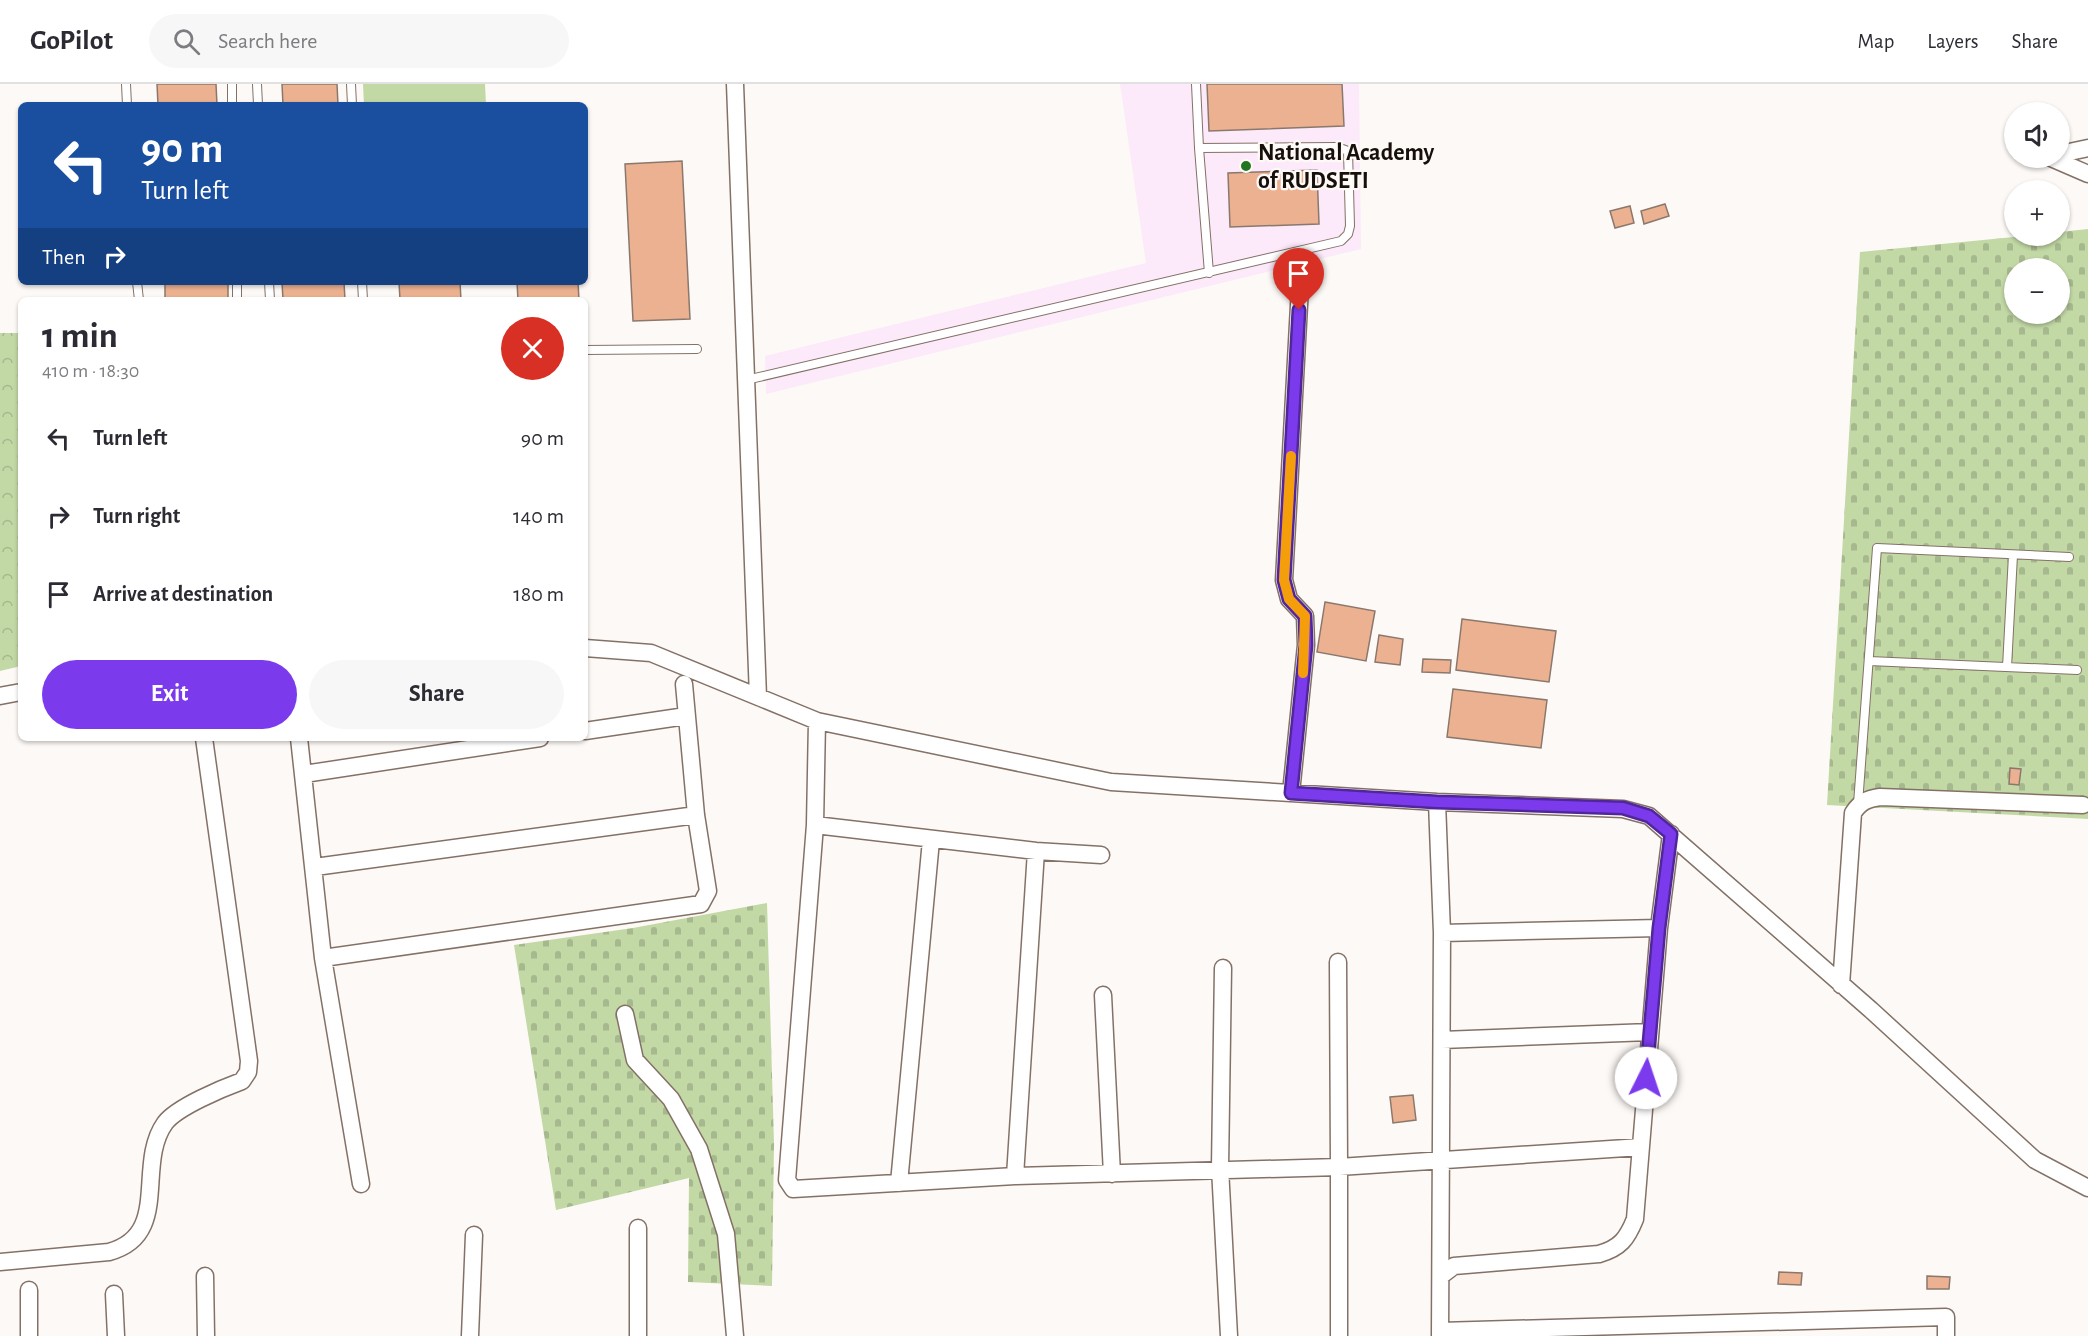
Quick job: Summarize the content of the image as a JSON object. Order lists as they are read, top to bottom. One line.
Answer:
{"places":["National Academy of RUDSETI"],"page":{"header":"GoPilot","search":"Search here","nav":["Map","Layers","Share"],"map_buttons":["+","−"],"turn":["90 m","Turn left"],"then":"Then","heading":["1 min","410 m · 18:30"],"list":[{"name":"Turn left","value":"90 m"},{"name":"Turn right","value":"140 m"},{"name":"Arrive at destination","value":"180 m"}],"buttons":["Exit","Share"]}}
